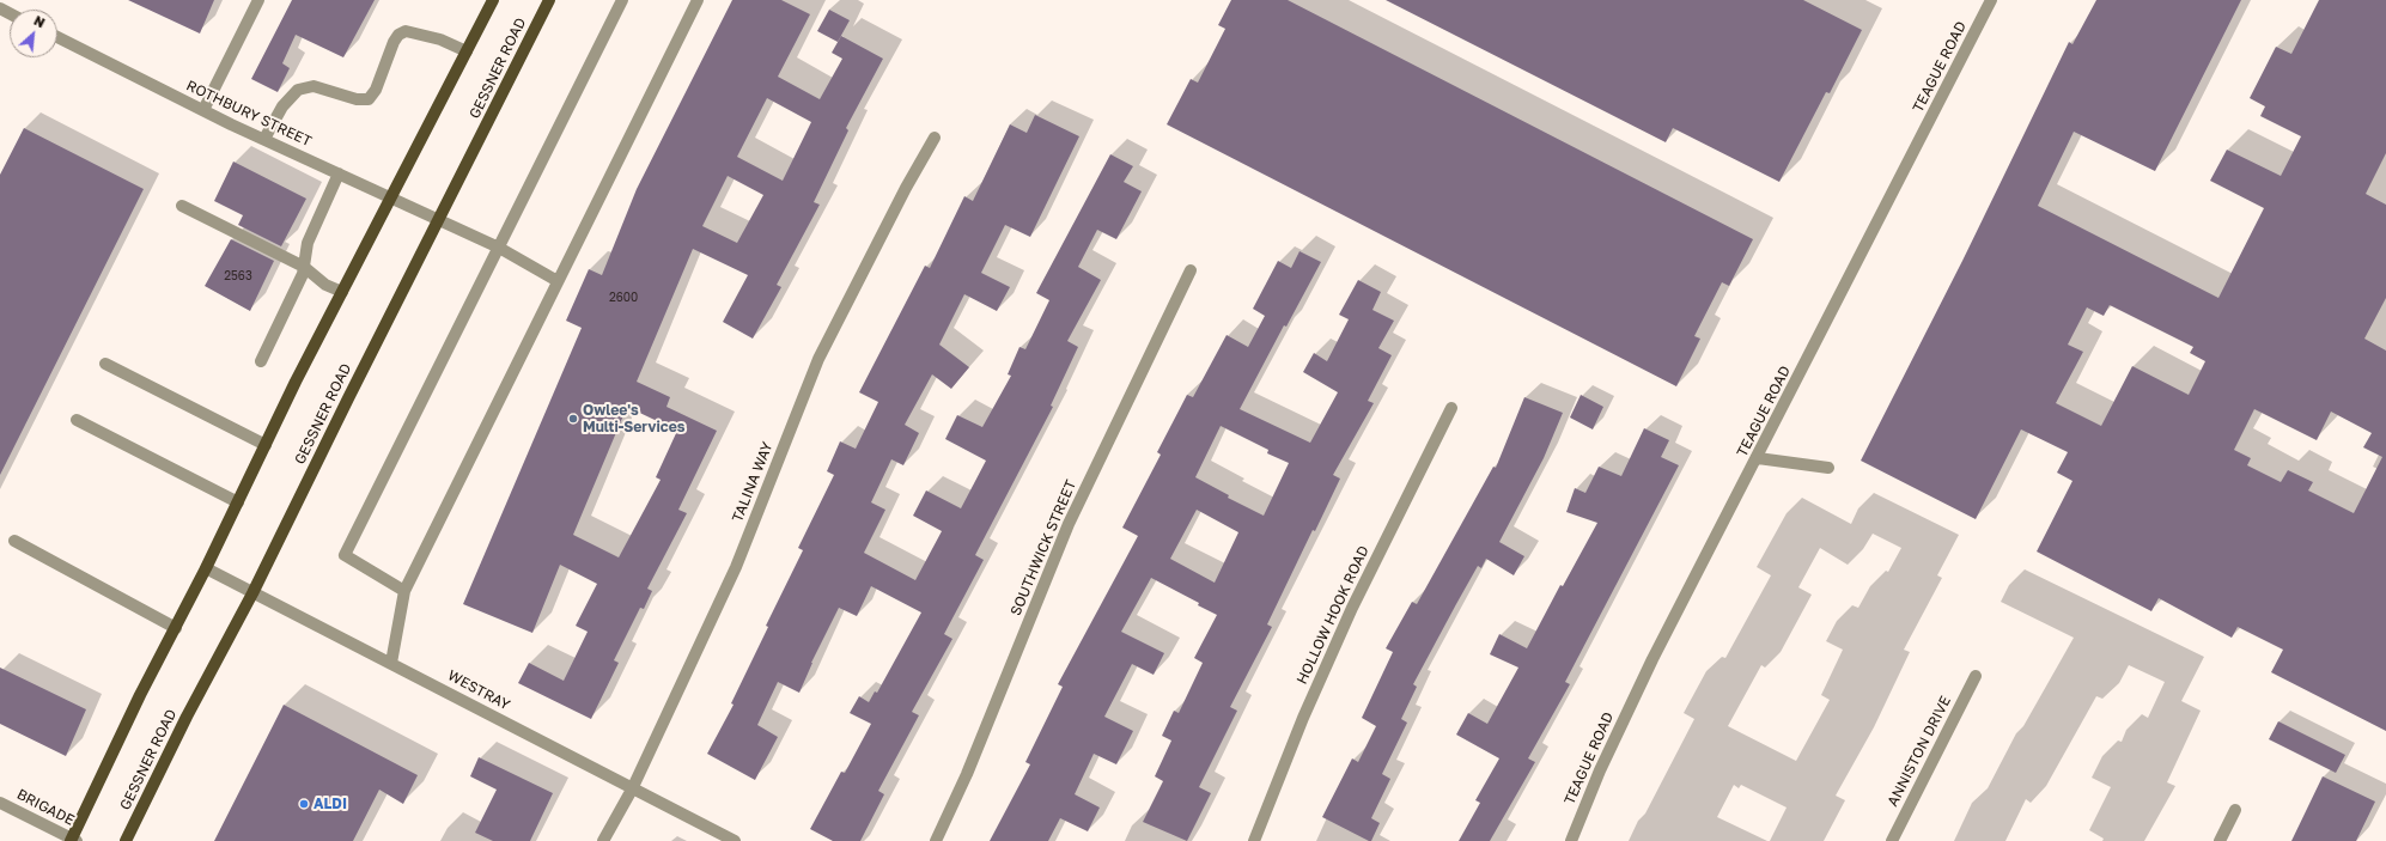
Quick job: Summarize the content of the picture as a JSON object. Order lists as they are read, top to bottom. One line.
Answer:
{"streets":{"main road":["GESSNER ROAD"],"street":["TEAGUE ROAD","ROTHBURY STREET","TALINA WAY","SOUTHWICK STREET","HOLLOW HOOK ROAD","WESTRAY","ANNISTON DRIVE","BRIGADE"]},"crossings":[["GESSNER ROAD","ROTHBURY STREET"],["GESSNER ROAD","WESTRAY"],["TALINA WAY","WESTRAY"]],"places":["Owlee's Multi-Services","ALDI"],"house_numbers":["2563","2600"],"north":"top right"}
